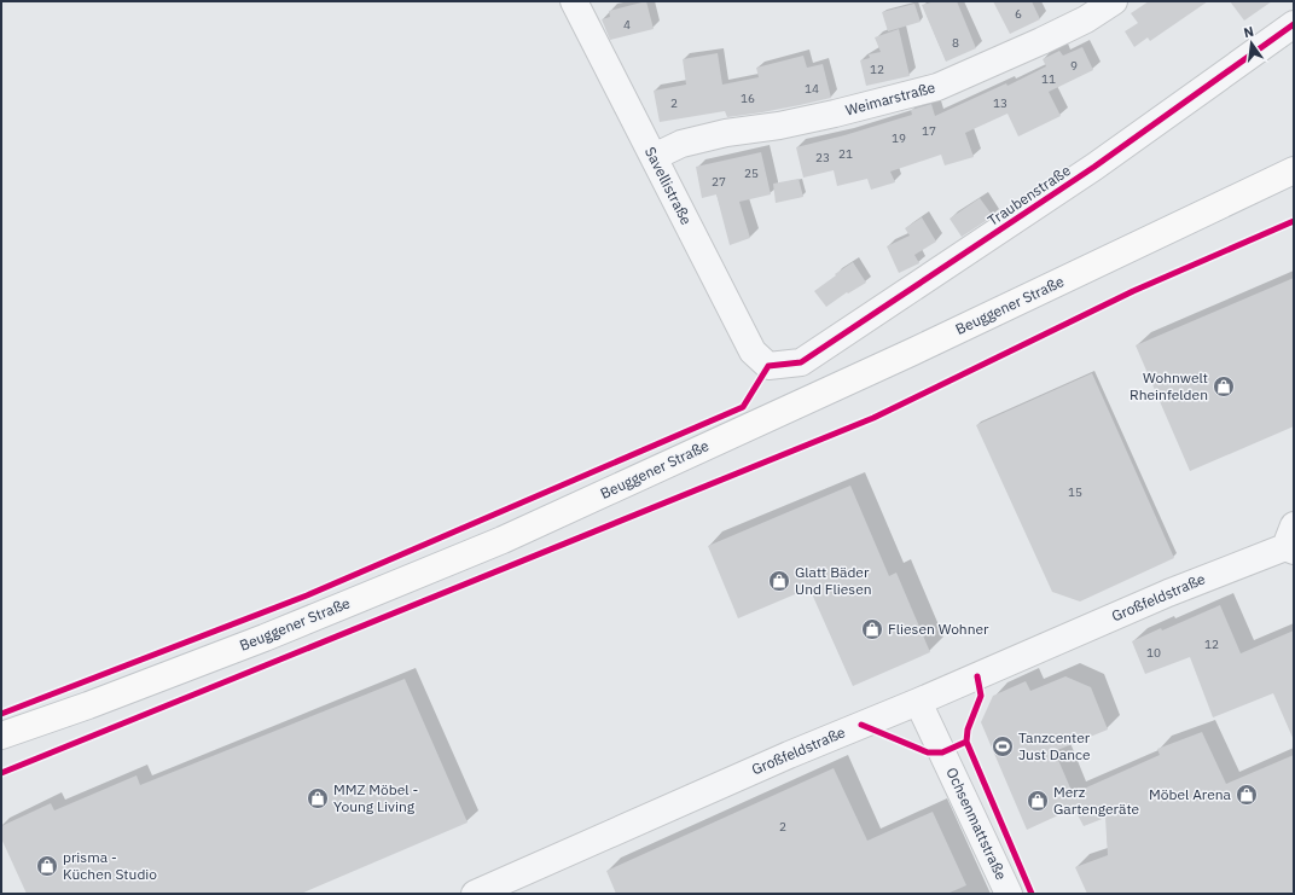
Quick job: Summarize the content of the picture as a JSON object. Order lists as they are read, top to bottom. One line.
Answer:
{"streets":{"main road":["Beuggener Straße"],"street":["Weimarstraße","Savellistraße","Traubenstraße","Großfeldstraße","Ochsenmattstraße"]},"crossings":[["Weimarstraße","Savellistraße"],["Savellistraße","Traubenstraße"],["Großfeldstraße","Ochsenmattstraße"]],"places":{"shop":["Wohnwelt Rheinfelden","Glatt Bäder Und Fliesen","Fliesen Wohner","Möbel Arena","MMZ Möbel - Young Living","Merz Gartengeräte","prisma - Küchen Studio"],"sports":["Tanzcenter Just Dance"]},"house_numbers":["6","4","8","9","12","11","14","16","2","13","17","19","21","23","25","27","15","12","10","2"],"north":"top"}
